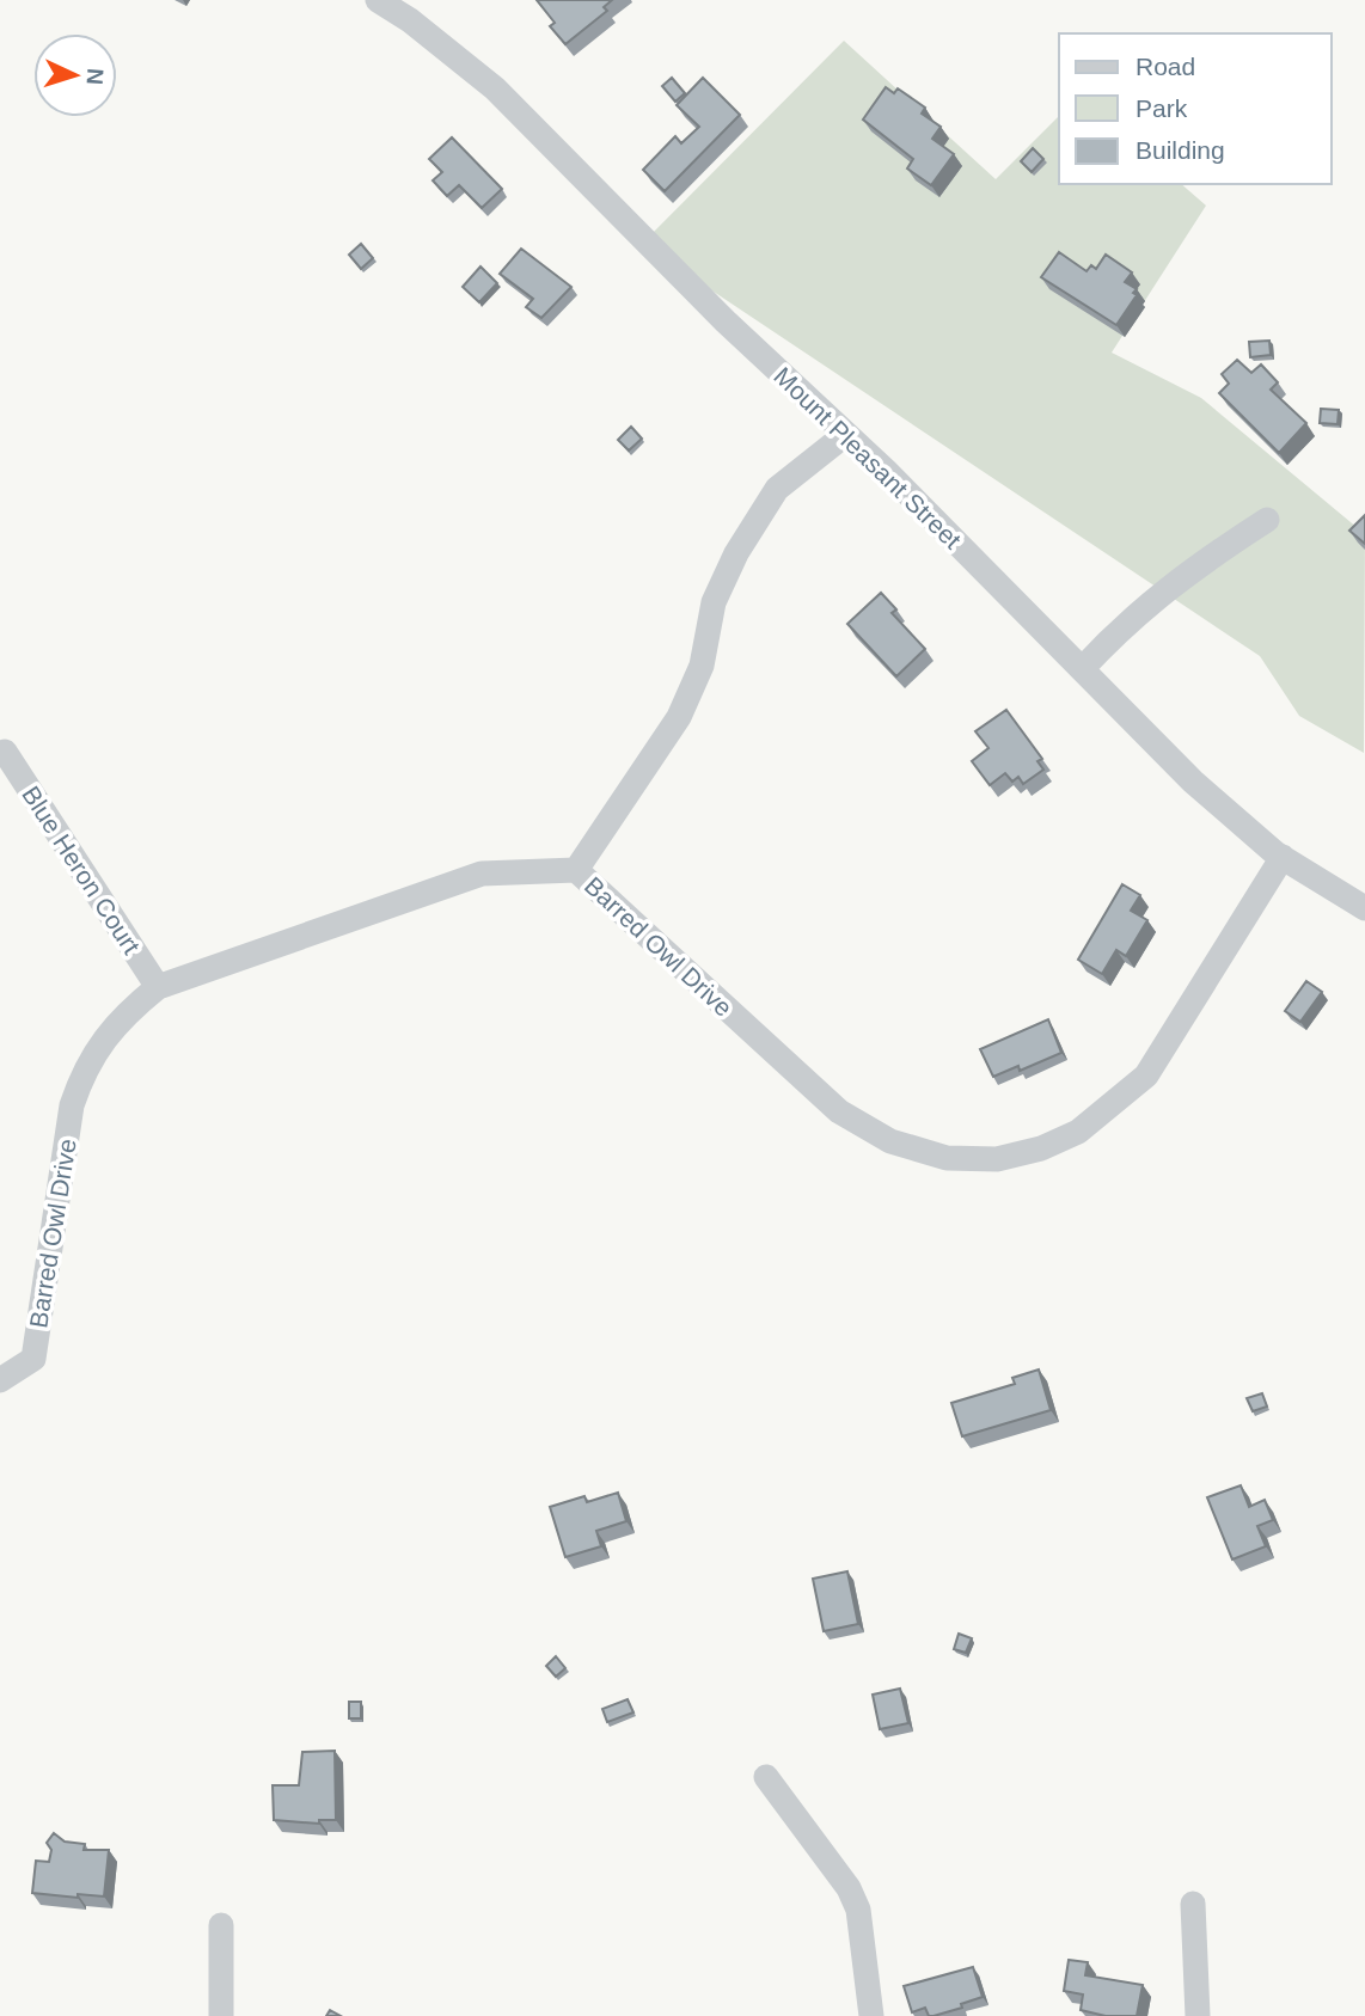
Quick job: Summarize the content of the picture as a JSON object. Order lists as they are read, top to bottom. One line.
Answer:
{"streets":{"street":["Mount Pleasant Street","Blue Heron Court","Barred Owl Drive"]},"crossings":[["Mount Pleasant Street","Barred Owl Drive"],["Blue Heron Court","Barred Owl Drive"]],"legend":["Road","Park","Building"],"north":"right"}
